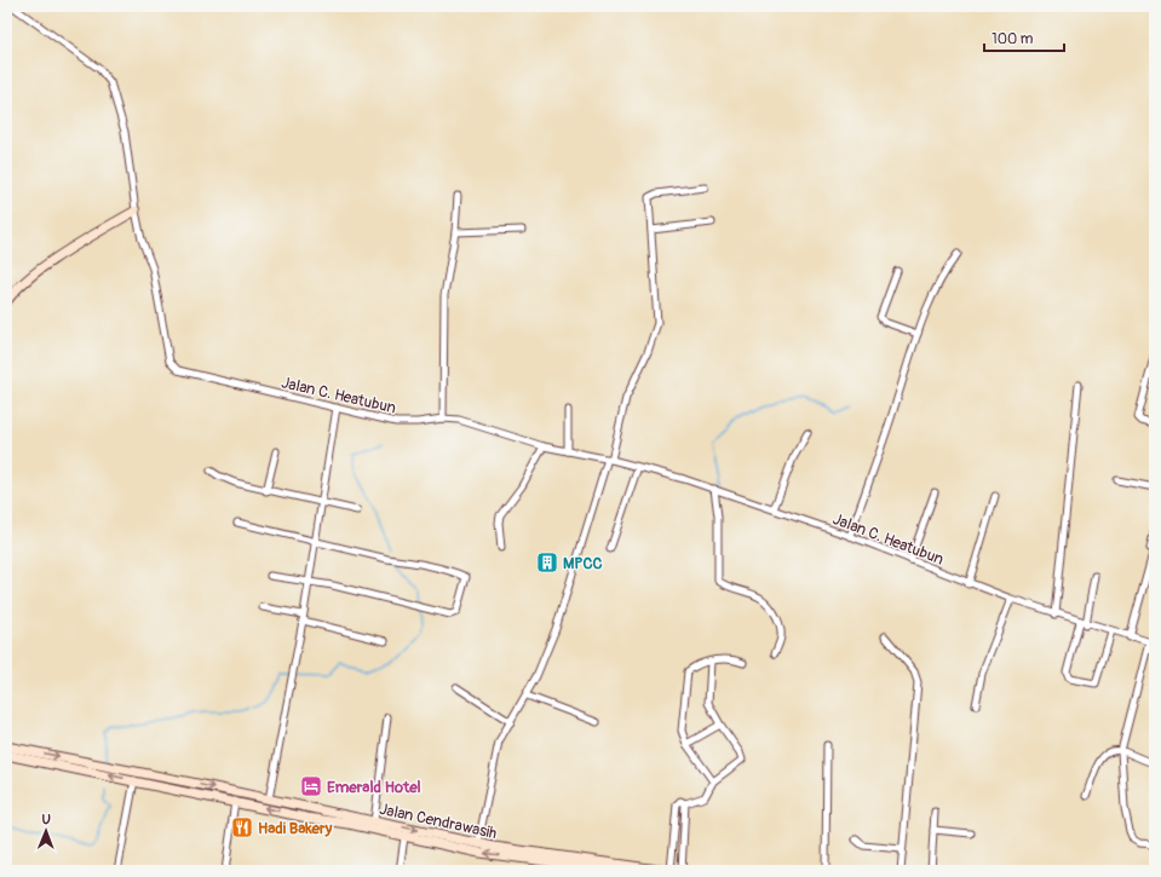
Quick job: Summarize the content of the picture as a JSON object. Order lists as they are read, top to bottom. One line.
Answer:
{"streets":{"main road":["Jalan Cendrawasih"],"street":["Jalan C. Heatubun"]},"places":{"building":["MPCC"],"hotel":["Emerald Hotel"],"restaurant":["Hadi Bakery"]},"scale_bar":"100 m","north":"top"}
